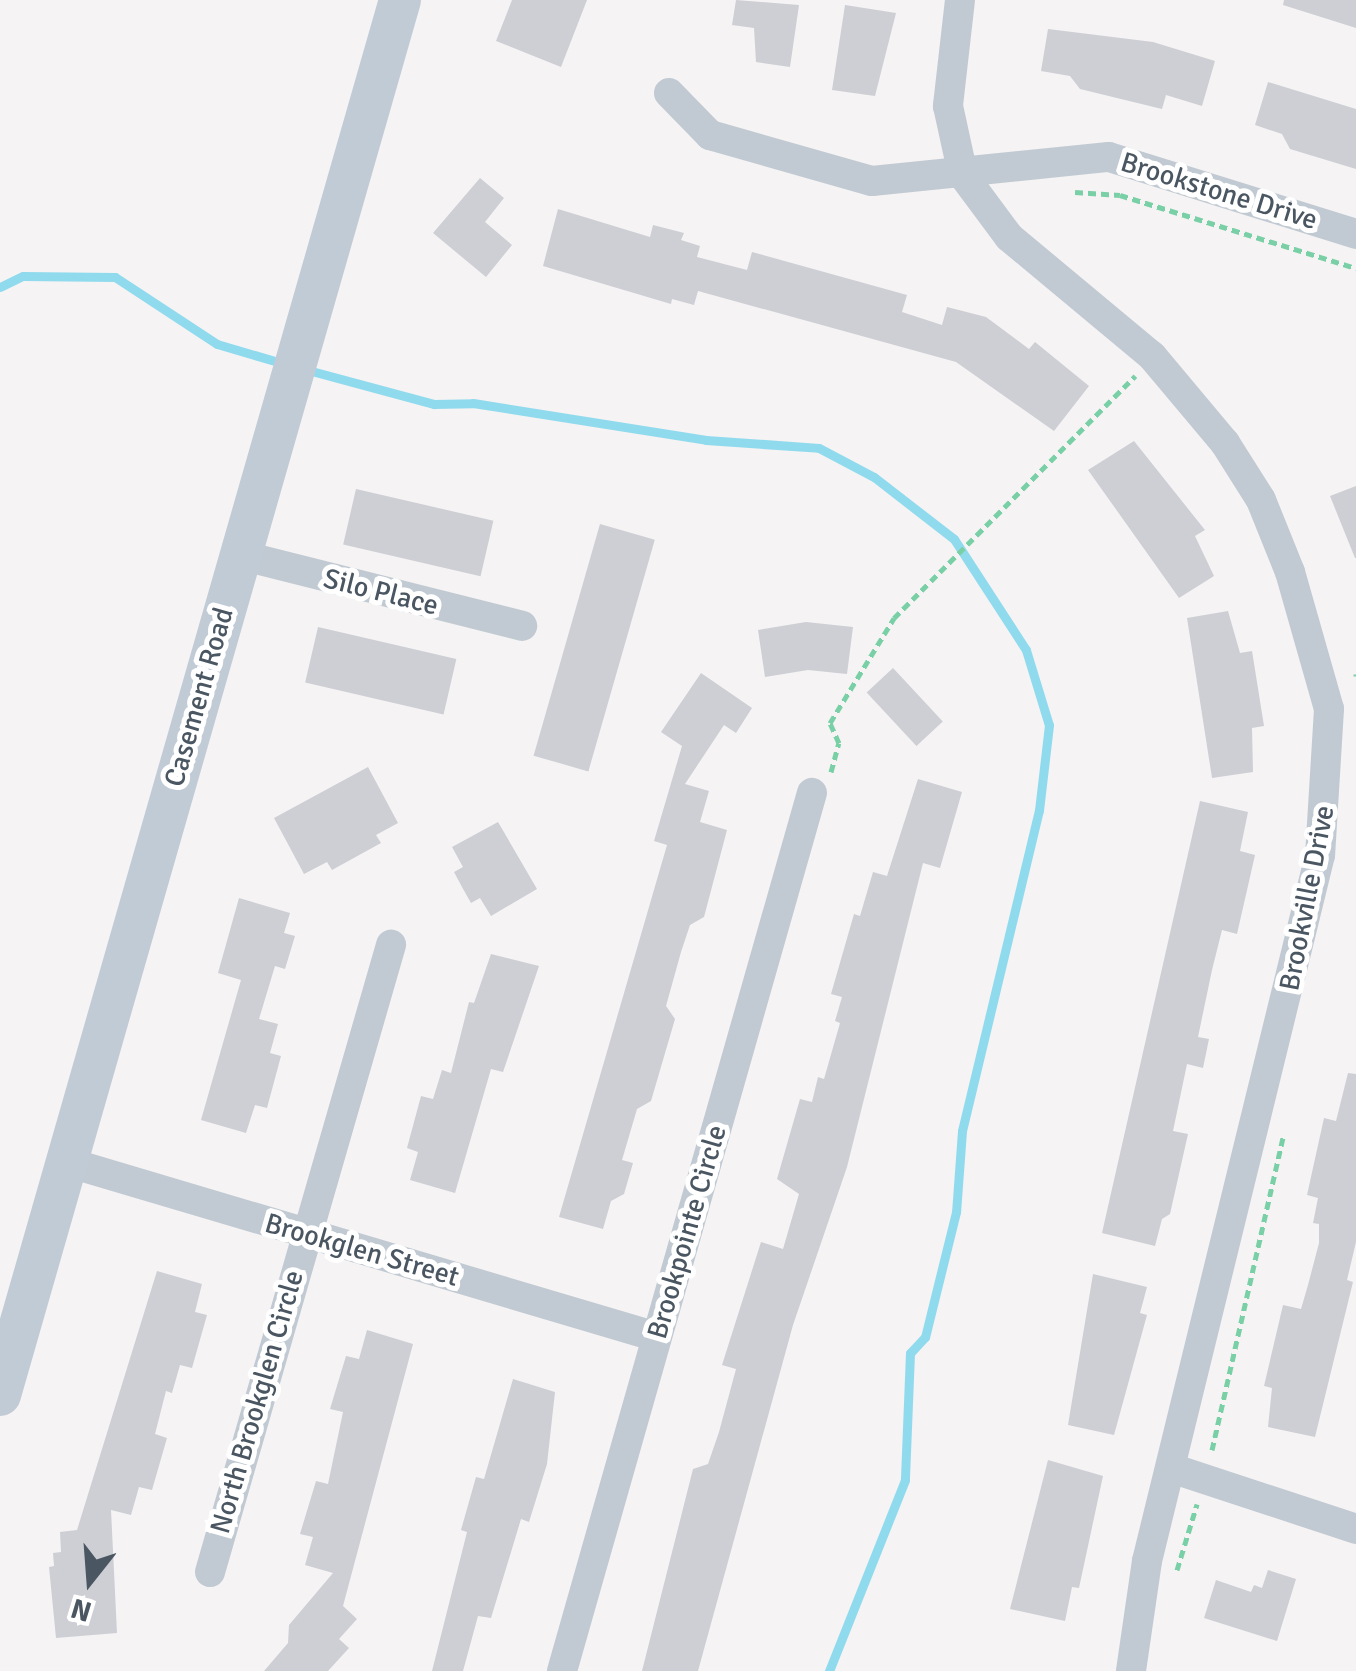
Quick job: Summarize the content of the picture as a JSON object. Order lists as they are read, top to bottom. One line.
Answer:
{"streets":{"street":["Brookstone Drive","Silo Place","Casement Road","Brookville Drive","Brookpointe Circle","Brookglen Street","North Brookglen Circle"]},"crossings":[["Brookstone Drive","Brookville Drive"],["Silo Place","Casement Road"],["Casement Road","Brookglen Street"],["Brookpointe Circle","Brookglen Street"],["Brookglen Street","North Brookglen Circle"]],"north":"bottom"}
